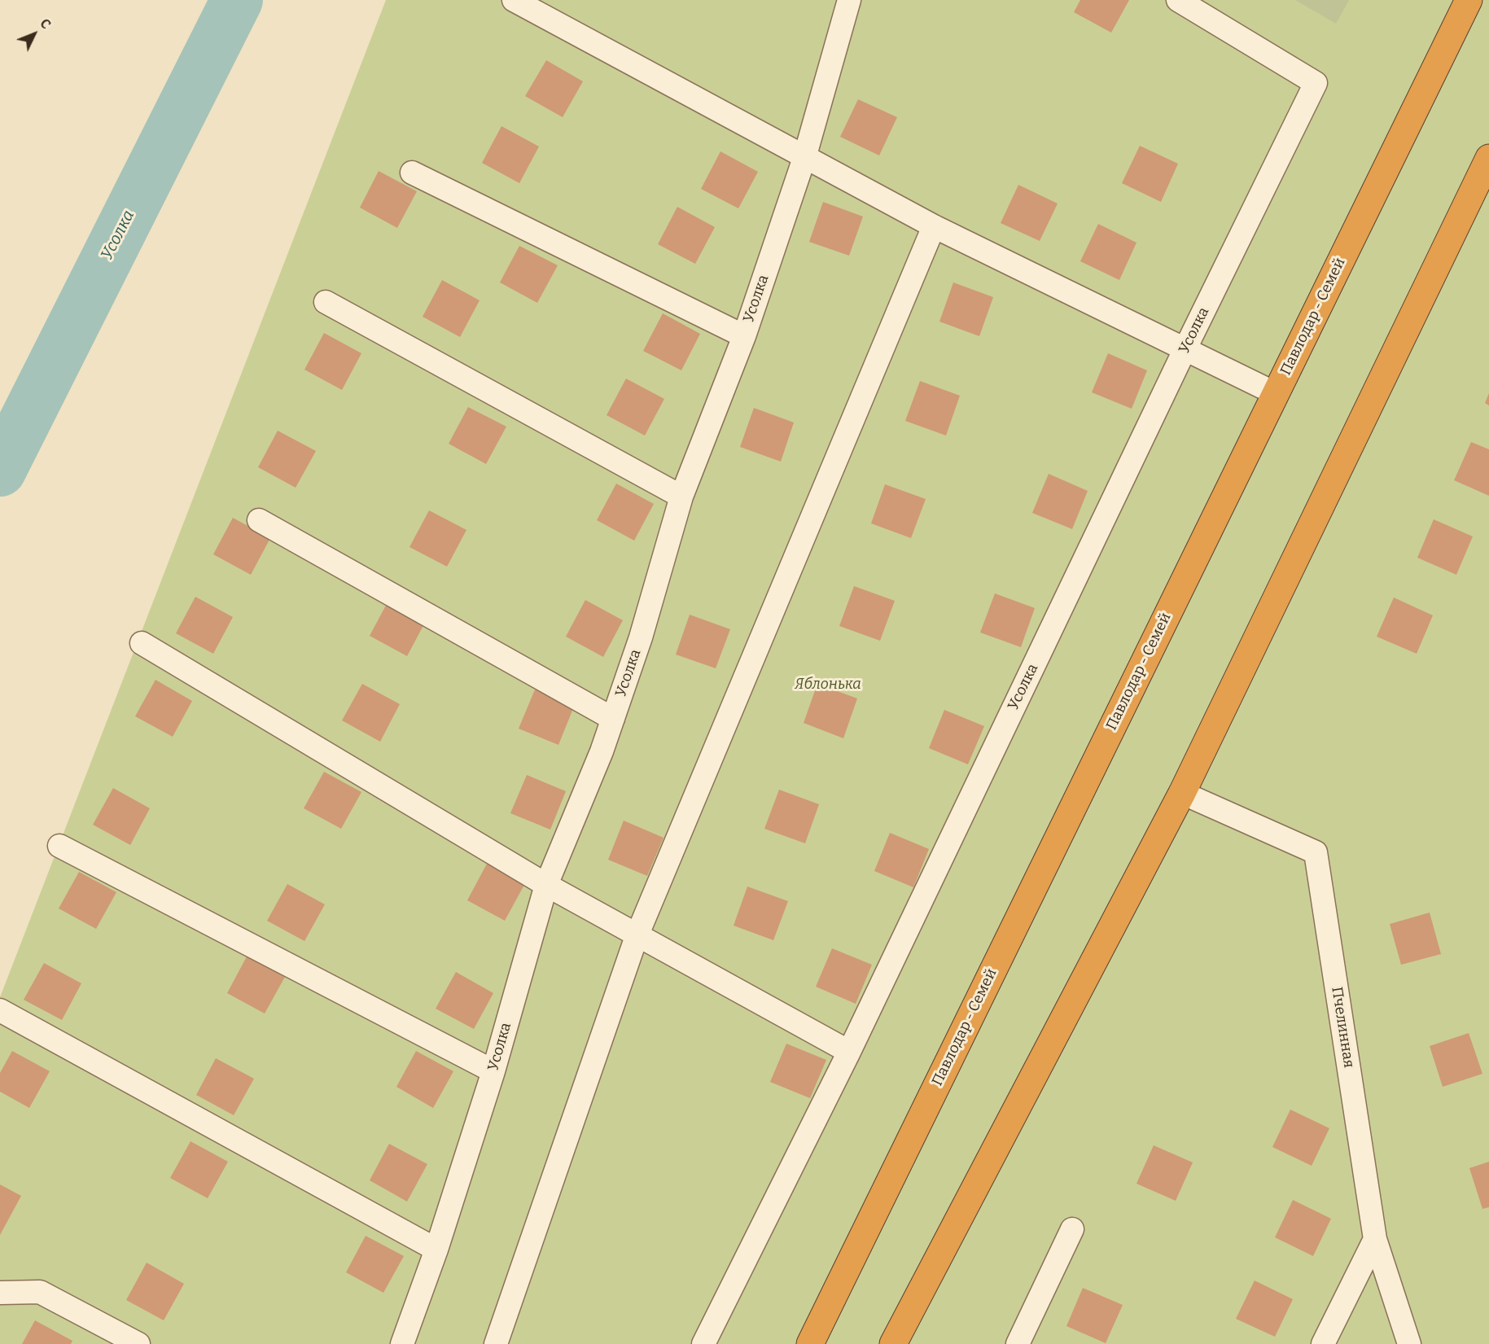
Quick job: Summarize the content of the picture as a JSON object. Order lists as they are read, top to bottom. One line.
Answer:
{"streets":{"highway":["Павлодар - Семей"],"street":["Усолка","Пчелинная"]},"water":["Усолка"],"parks":["Яблонька"],"north":"top right"}
